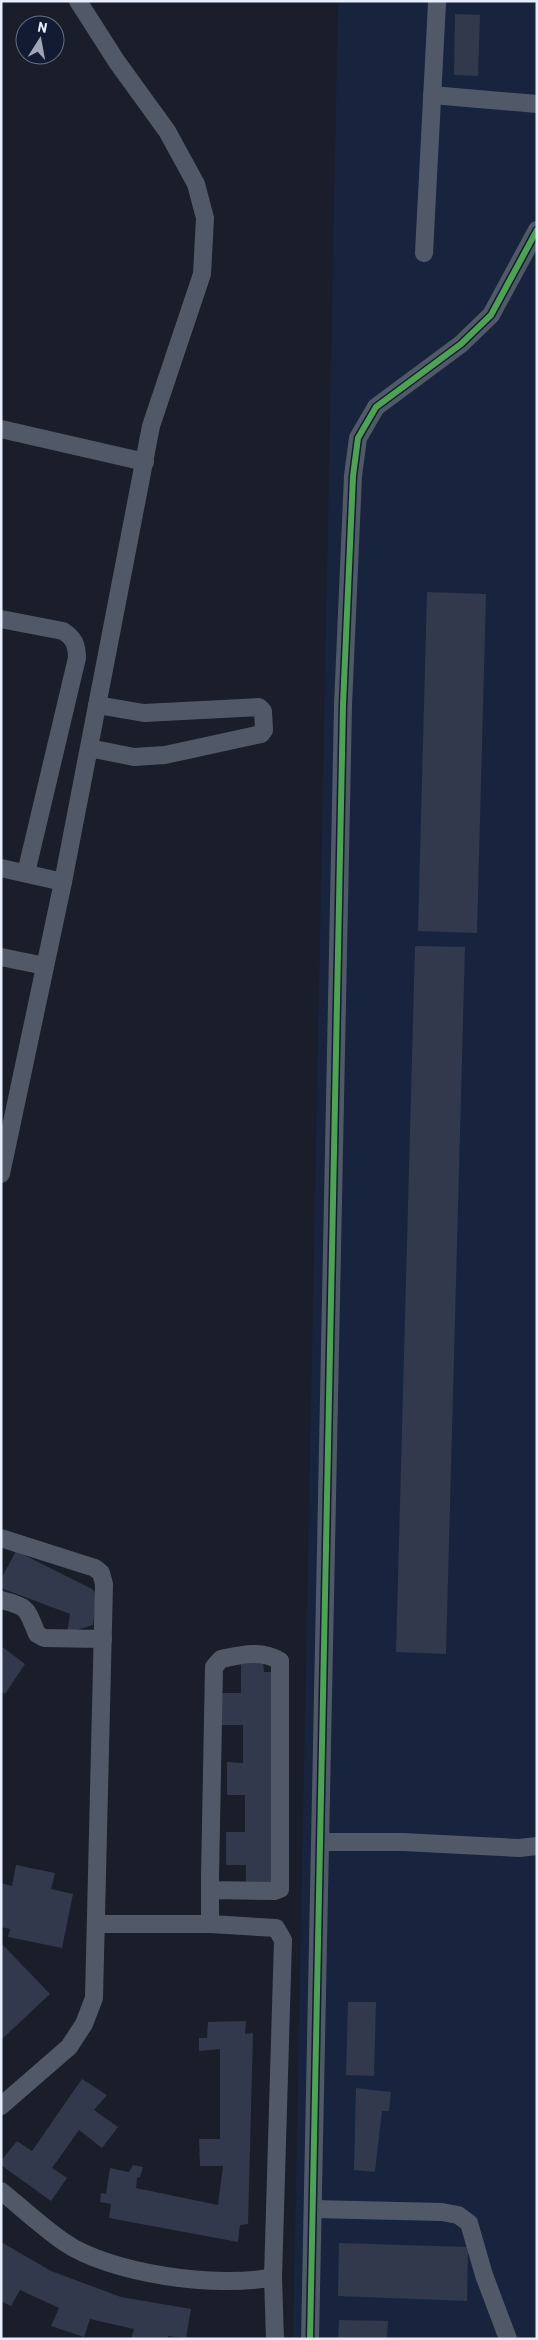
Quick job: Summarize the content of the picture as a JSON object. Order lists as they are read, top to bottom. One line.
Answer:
{"north":"top"}
